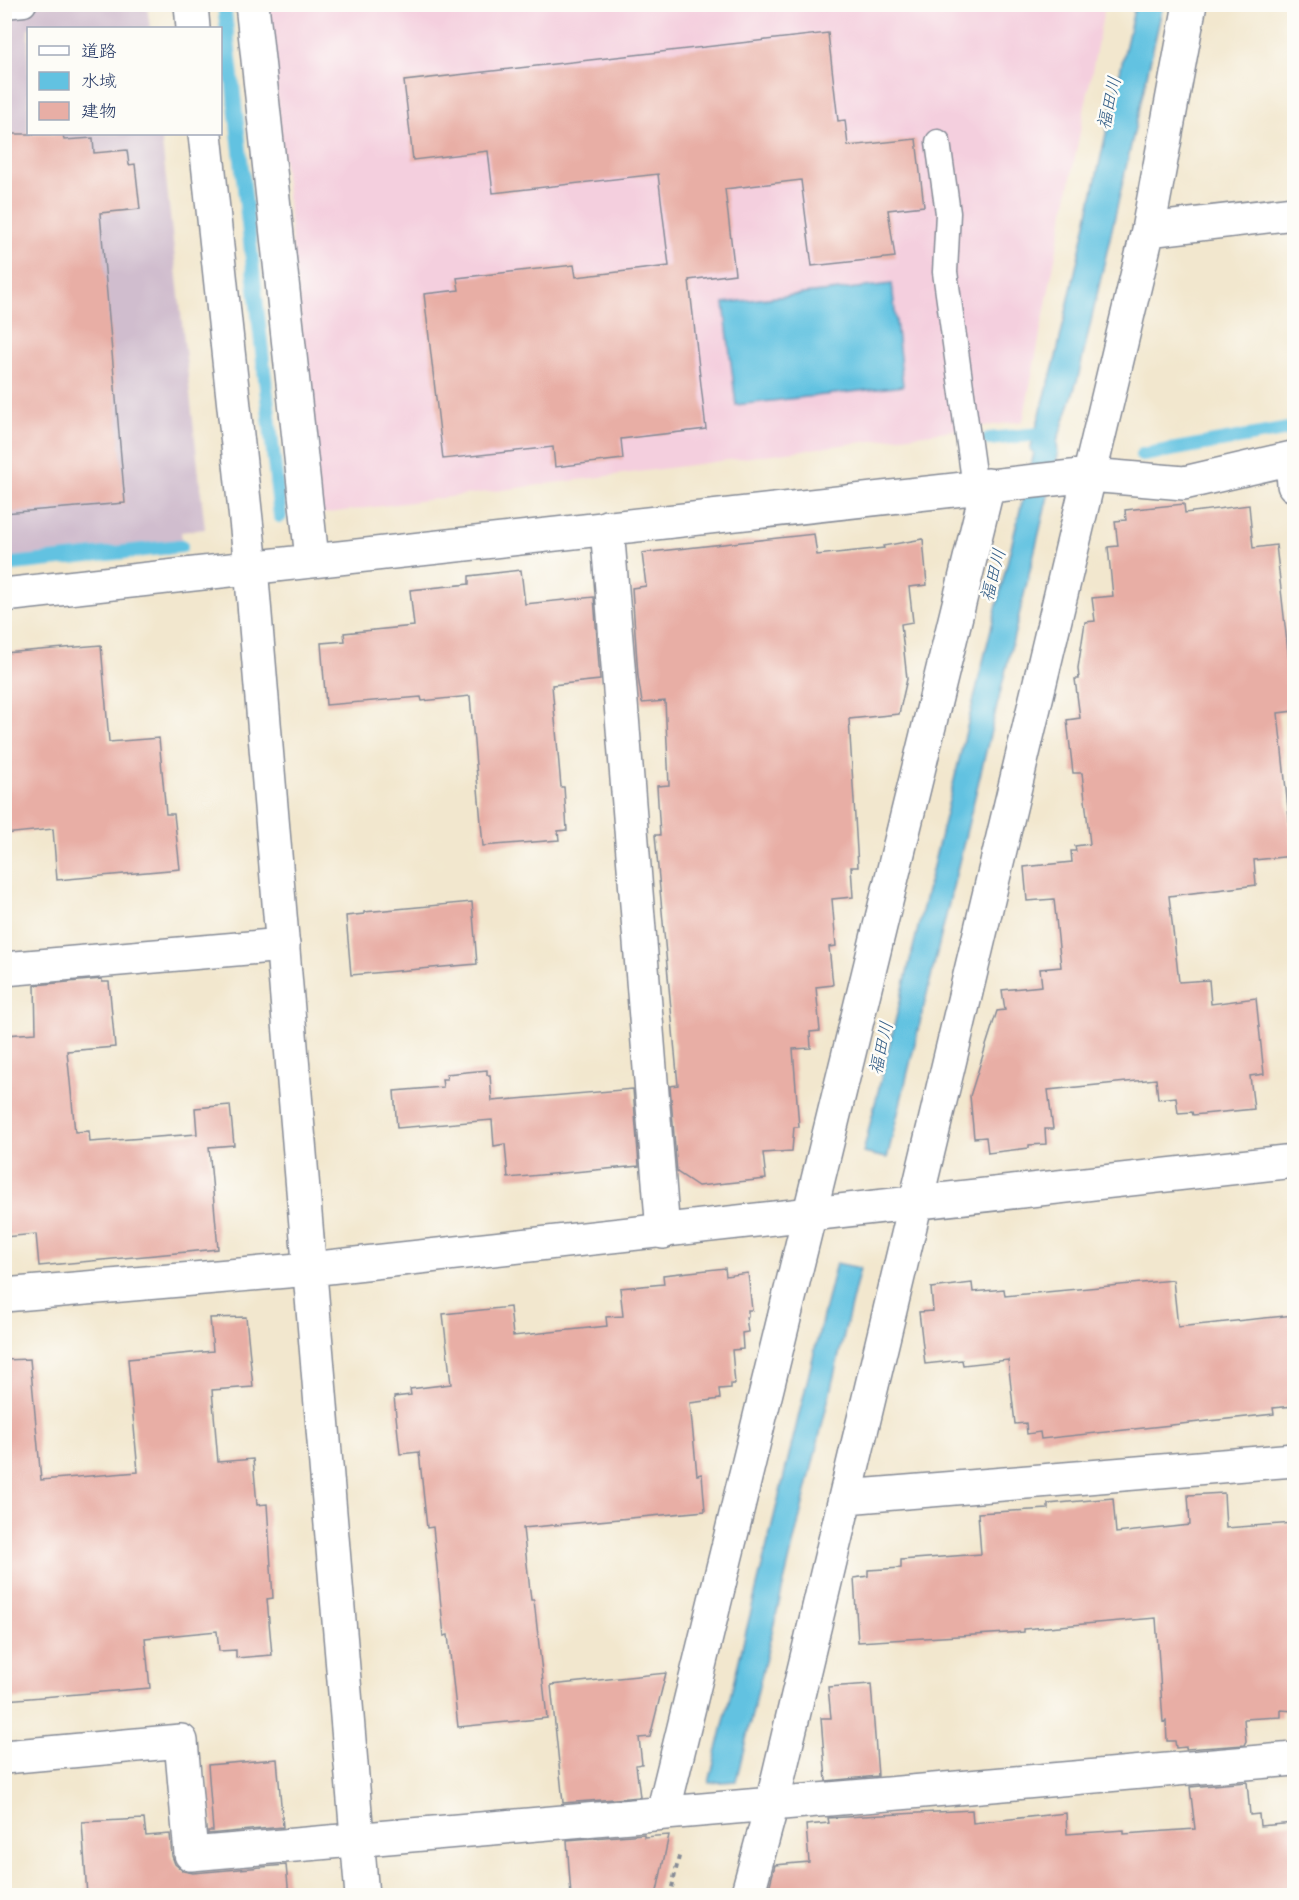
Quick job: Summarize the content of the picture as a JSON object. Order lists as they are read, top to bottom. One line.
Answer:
{"water":["福田川"],"legend":["道路","水域","建物"]}
